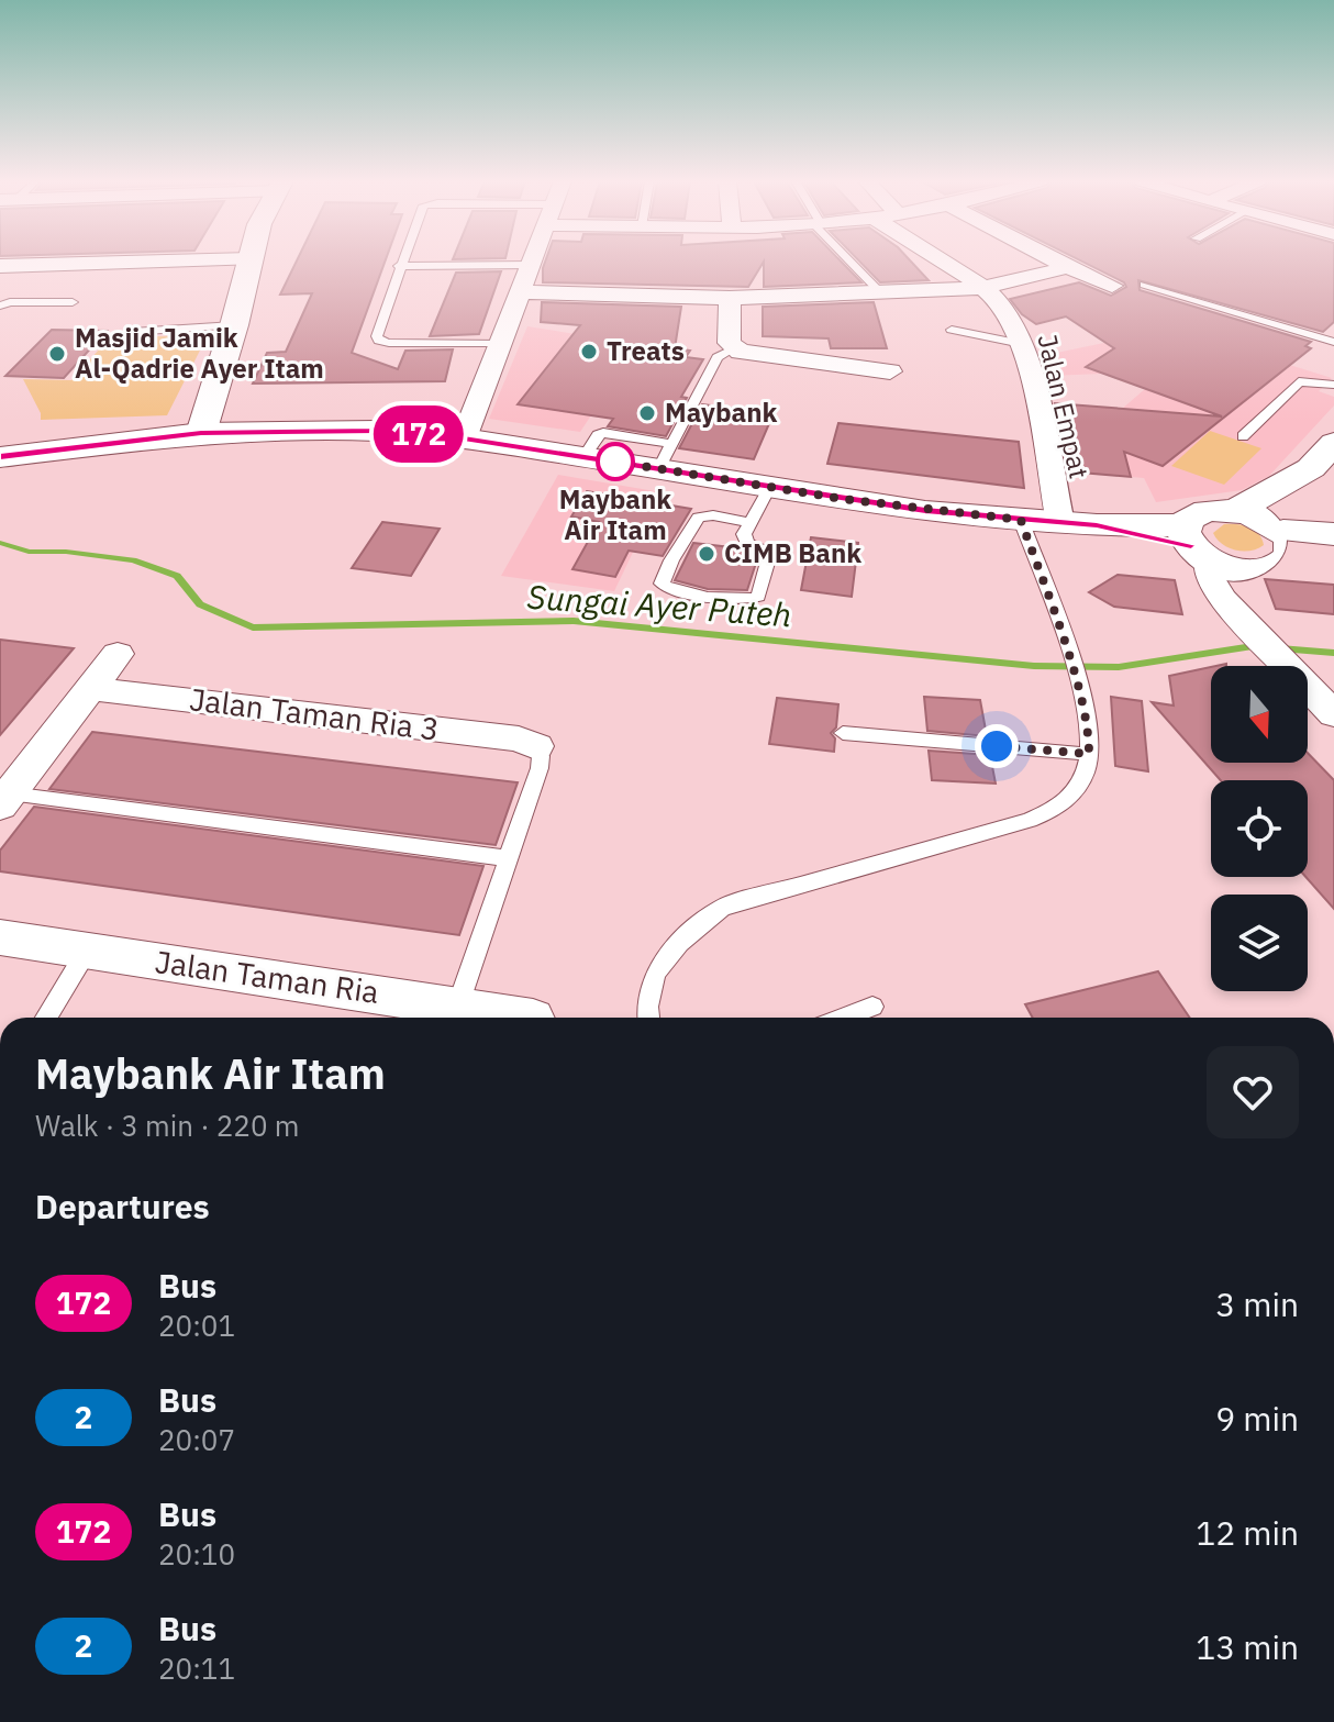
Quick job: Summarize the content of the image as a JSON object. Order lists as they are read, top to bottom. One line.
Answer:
{"streets":{"street":["Jalan Empat","Jalan Taman Ria 3","Jalan Taman Ria"]},"water":["Sungai Ayer Puteh"],"places":["Treats","Masjid Jamik Al-Qadrie Ayer Itam","Maybank","Maybank Air Itam","CIMB Bank"],"lines":["bus line 172"],"north":"bottom","page":{"on_map":"172","heading":[["Maybank Air Itam","Walk · 3 min · 220 m"],"Departures"],"list":[{"mark":"172","name":"Bus","note":"20:01","value":"3 min"},{"mark":"2","name":"Bus","note":"20:07","value":"9 min"},{"mark":"172","name":"Bus","note":"20:10","value":"12 min"},{"mark":"2","name":"Bus","note":"20:11","value":"13 min"}]}}
